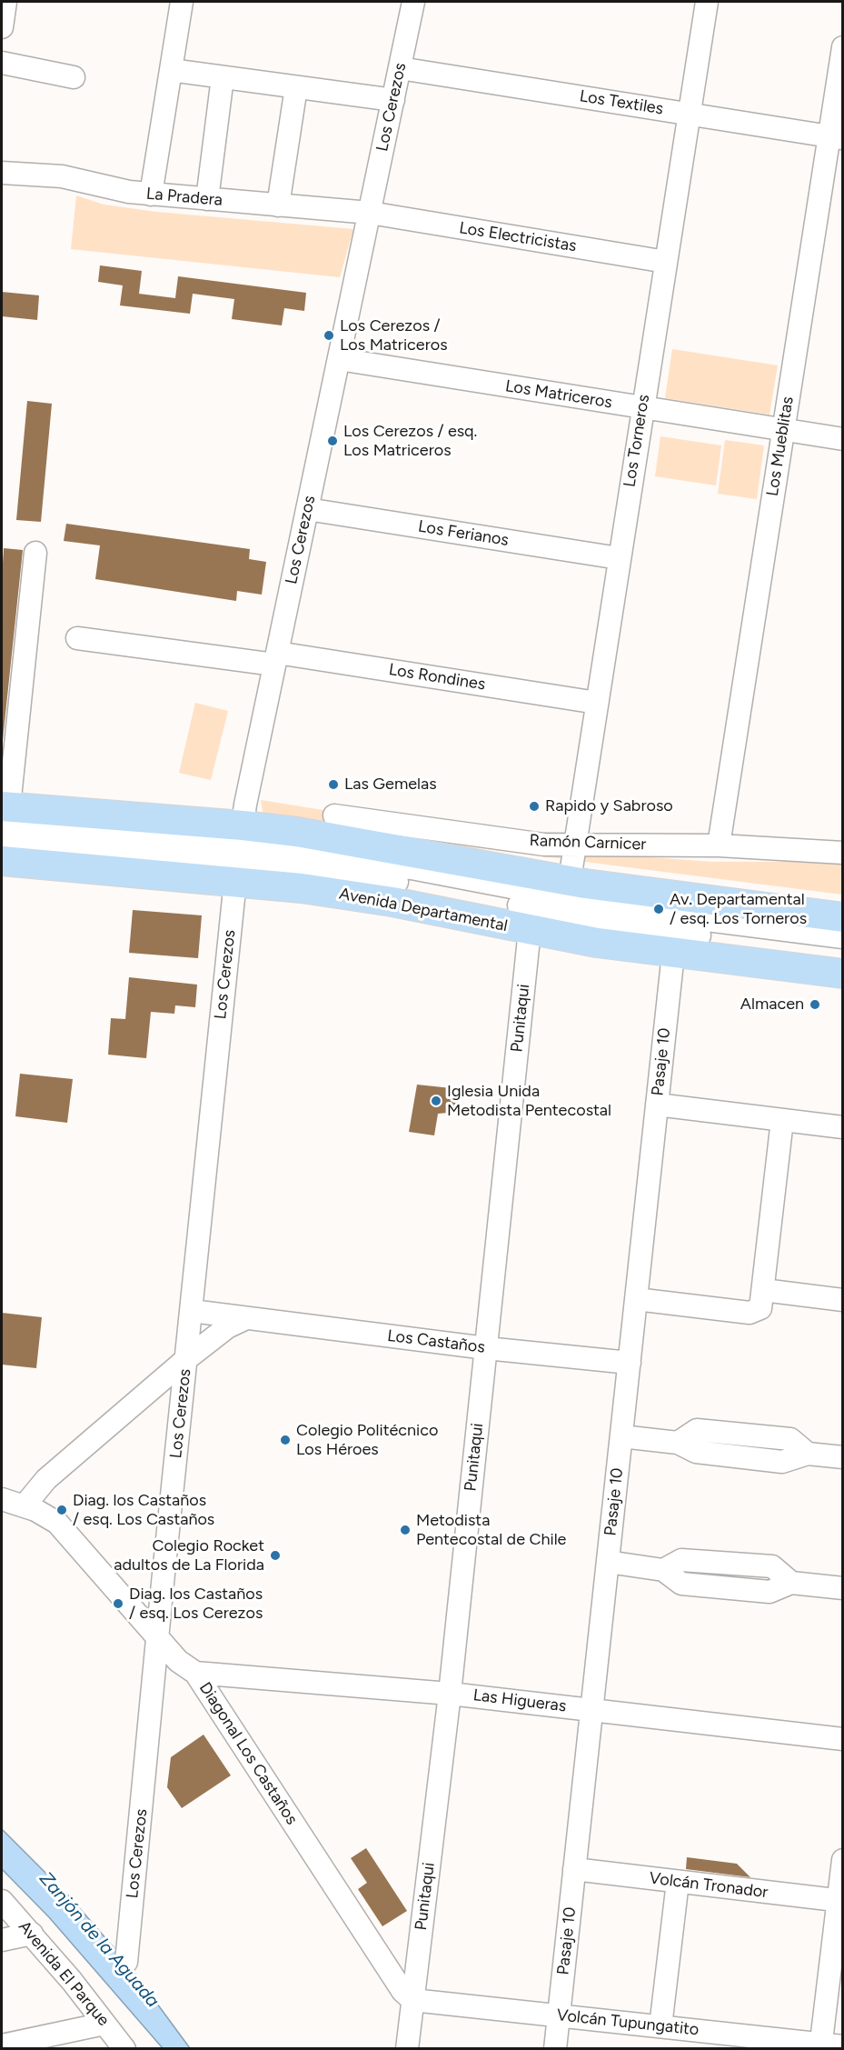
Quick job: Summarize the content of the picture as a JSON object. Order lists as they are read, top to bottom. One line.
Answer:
{"streets":{"main road":["Avenida Departamental"],"street":["Los Textiles","Los Cerezos","La Pradera","Los Electricistas","Los Matriceros","Los Torneros","Los Mueblitas","Los Ferianos","Los Rondines","Ramón Carnicer","Punitaqui","Pasaje 10","Los Castaños","Las Higueras","Diagonal Los Castaños","Volcán Tronador","Avenida El Parque","Volcán Tupungatito"]},"crossings":[["Los Textiles","Los Cerezos"],["Los Textiles","Los Torneros"],["Los Textiles","Los Mueblitas"],["Los Cerezos","La Pradera"],["Los Cerezos","Los Electricistas"],["Los Cerezos","Los Matriceros"],["Los Cerezos","Los Ferianos"],["Los Cerezos","Los Rondines"],["Los Cerezos","Avenida Departamental"],["Los Cerezos","Los Castaños"],["Los Cerezos","Diagonal Los Castaños"],["La Pradera","Los Electricistas"],["Los Electricistas","Los Torneros"],["Los Matriceros","Los Torneros"],["Los Matriceros","Los Mueblitas"],["Los Torneros","Los Ferianos"],["Los Torneros","Los Rondines"],["Los Torneros","Ramón Carnicer"],["Los Torneros","Avenida Departamental"],["Los Mueblitas","Ramón Carnicer"],["Avenida Departamental","Punitaqui"],["Avenida Departamental","Pasaje 10"],["Punitaqui","Los Castaños"],["Punitaqui","Las Higueras"],["Punitaqui","Diagonal Los Castaños"],["Punitaqui","Volcán Tupungatito"],["Pasaje 10","Los Castaños"],["Pasaje 10","Las Higueras"],["Pasaje 10","Volcán Tronador"],["Pasaje 10","Volcán Tupungatito"],["Las Higueras","Diagonal Los Castaños"],["Diagonal Los Castaños","Volcán Tupungatito"]],"water":["Zanjón de la Aguada"],"places":["Los Cerezos / Los Matriceros","Los Cerezos / esq. Los Matriceros","Las Gemelas","Rapido y Sabroso","Av. Departamental / esq. Los Torneros","Almacen","Iglesia Unida Metodista Pentecostal","Colegio Politécnico Los Héroes","Diag. los Castaños / esq. Los Castaños","Metodista Pentecostal de Chile","Colegio Rocket adultos de La Florida","Diag. los Castaños / esq. Los Cerezos"]}
